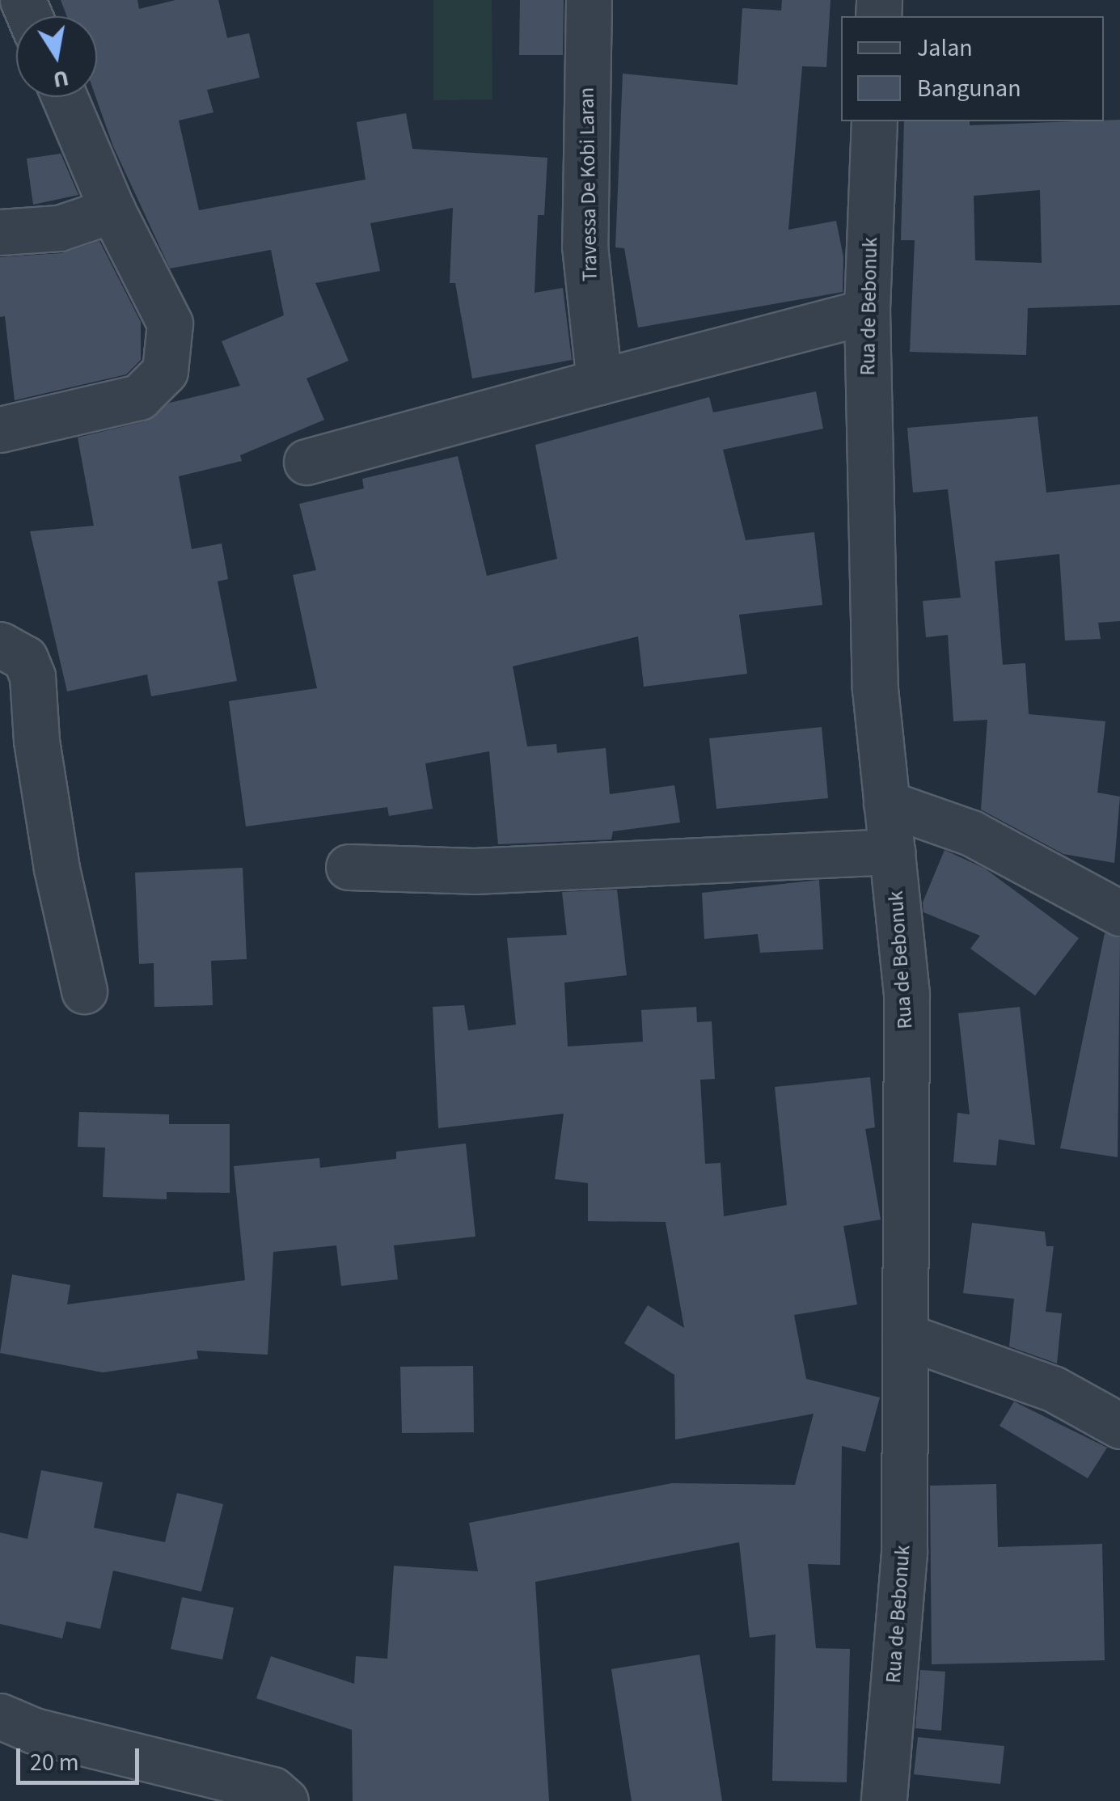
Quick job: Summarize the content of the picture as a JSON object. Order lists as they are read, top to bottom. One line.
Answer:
{"streets":{"street":["Travessa De Kobi Laran","Rua de Bebonuk"]},"legend":["Jalan","Bangunan"],"scale_bar":"20 m","north":"bottom"}
